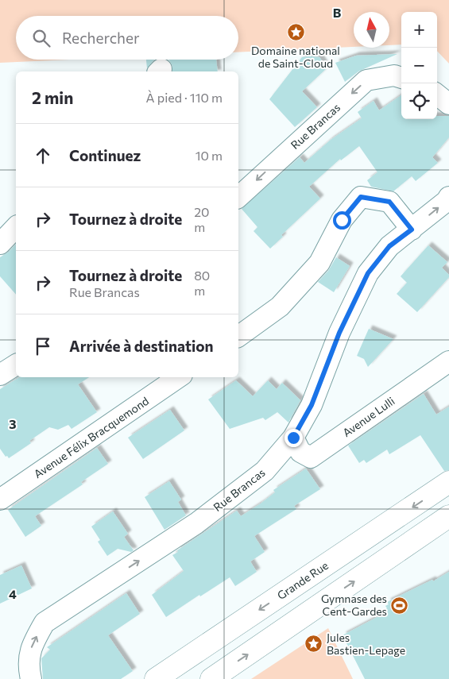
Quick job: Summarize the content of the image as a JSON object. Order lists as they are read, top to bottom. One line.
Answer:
{"streets":{"main road":["Grande Rue"],"street":["Rue Brancas","Avenue Lulli","Avenue Félix Bracquemond"]},"crossings":[["Rue Brancas","Avenue Lulli"]],"places":{"place":["Domaine national de Saint-Cloud","Jules Bastien-Lepage"],"sports":["Gymnase des Cent-Gardes"]},"north":"top","page":{"map_buttons":["+","−"],"search":"Rechercher","heading":["2 min","À pied · 110 m"],"list":[["Continuez","10 m"],["Tournez à droite","20 m"],["Tournez à droite","Rue Brancas","80 m"],"Arrivée à destination"]},"grid":{"columns":["B"],"rows":["3","4"]}}
